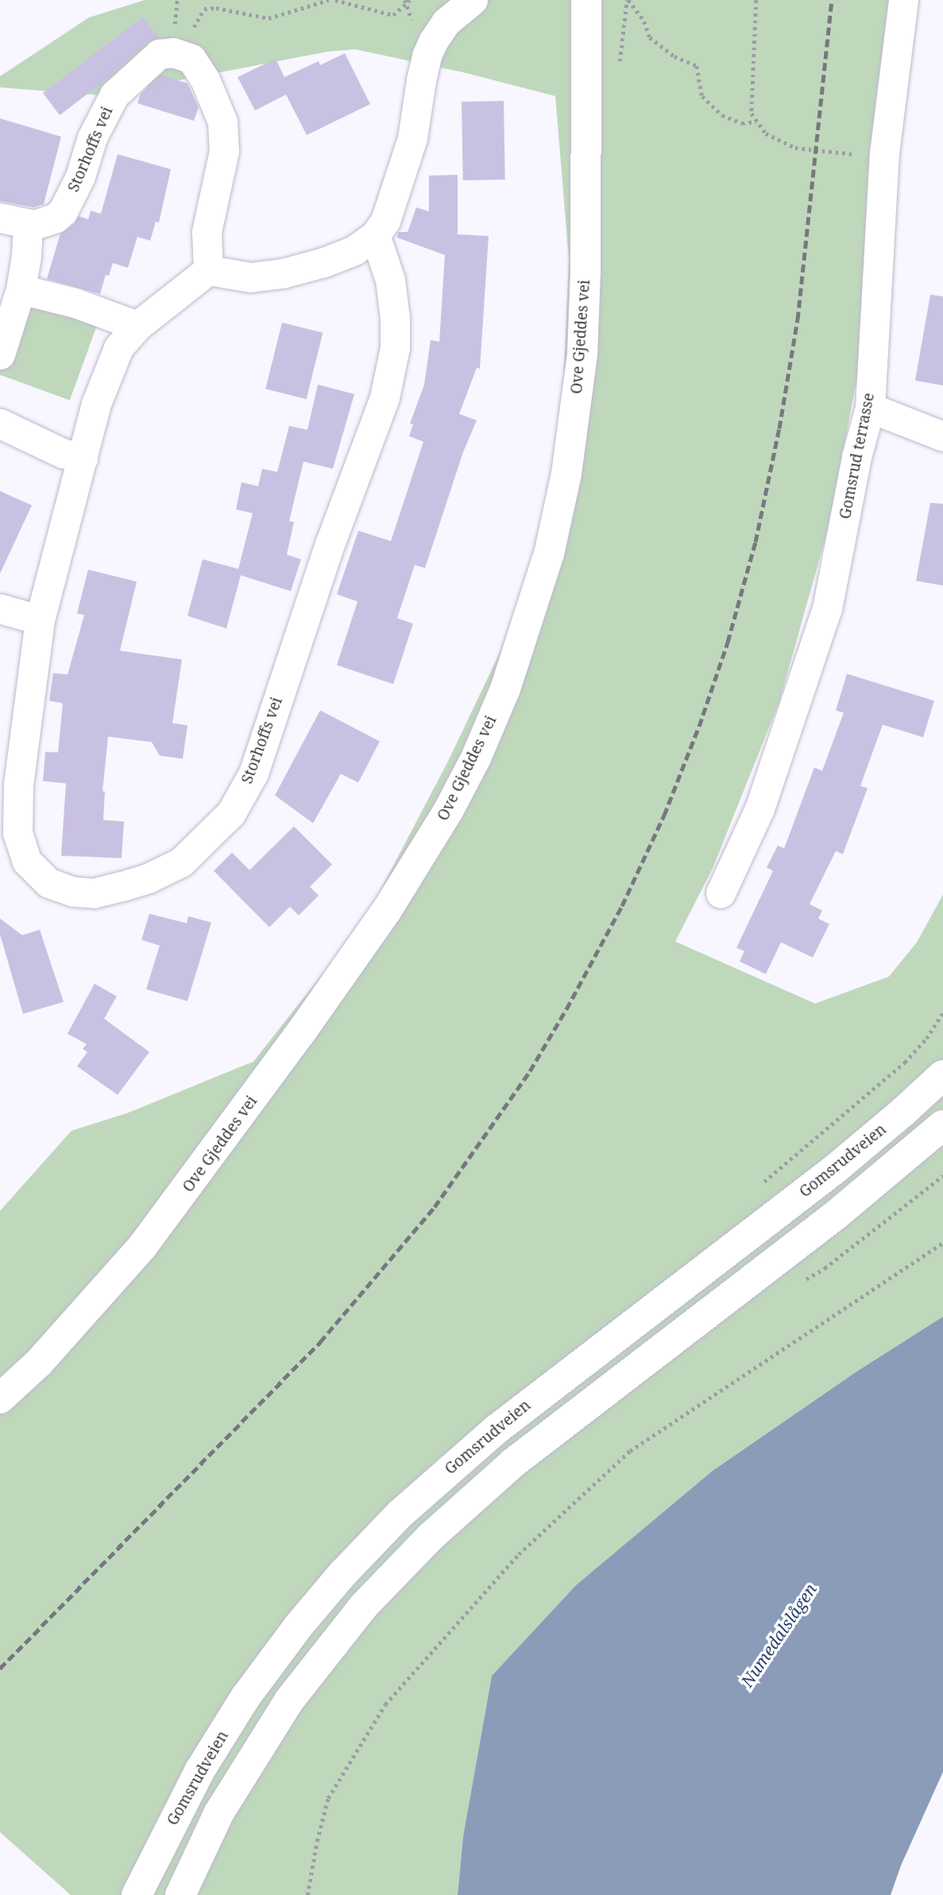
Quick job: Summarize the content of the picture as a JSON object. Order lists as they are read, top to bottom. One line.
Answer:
{"streets":{"main road":["Ove Gjeddes vei","Gomsrudveien"],"street":["Storhoffs vei","Gomsrud terrasse"]},"water":["Numedalslågen"]}
